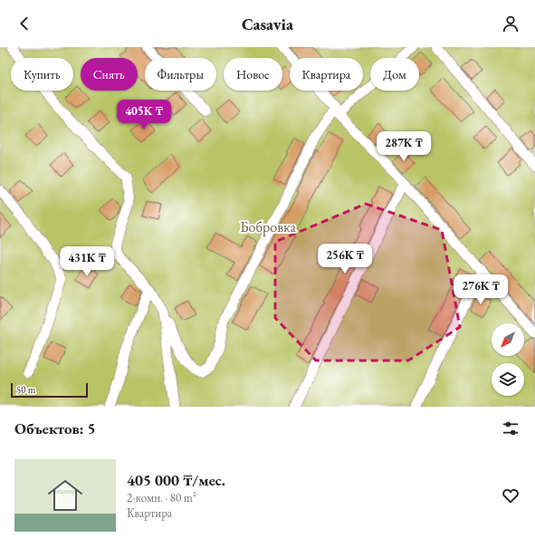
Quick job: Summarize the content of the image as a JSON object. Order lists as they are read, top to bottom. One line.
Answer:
{"parks":["Бобровка"],"scale_bar":"50 m","north":"bottom left","page":{"header":"Casavia","chip":["Купить","Снять","Фильтры","Новое","Квартира","Дом"],"price":["405K ₸","287K ₸","256K ₸","431K ₸","276K ₸"],"scale":"50 m","heading":"Объектов: 5","list":[{"name":"405 000 ₸/мес.","note":"2-комн. · 80 m² · Квартира"}]}}
